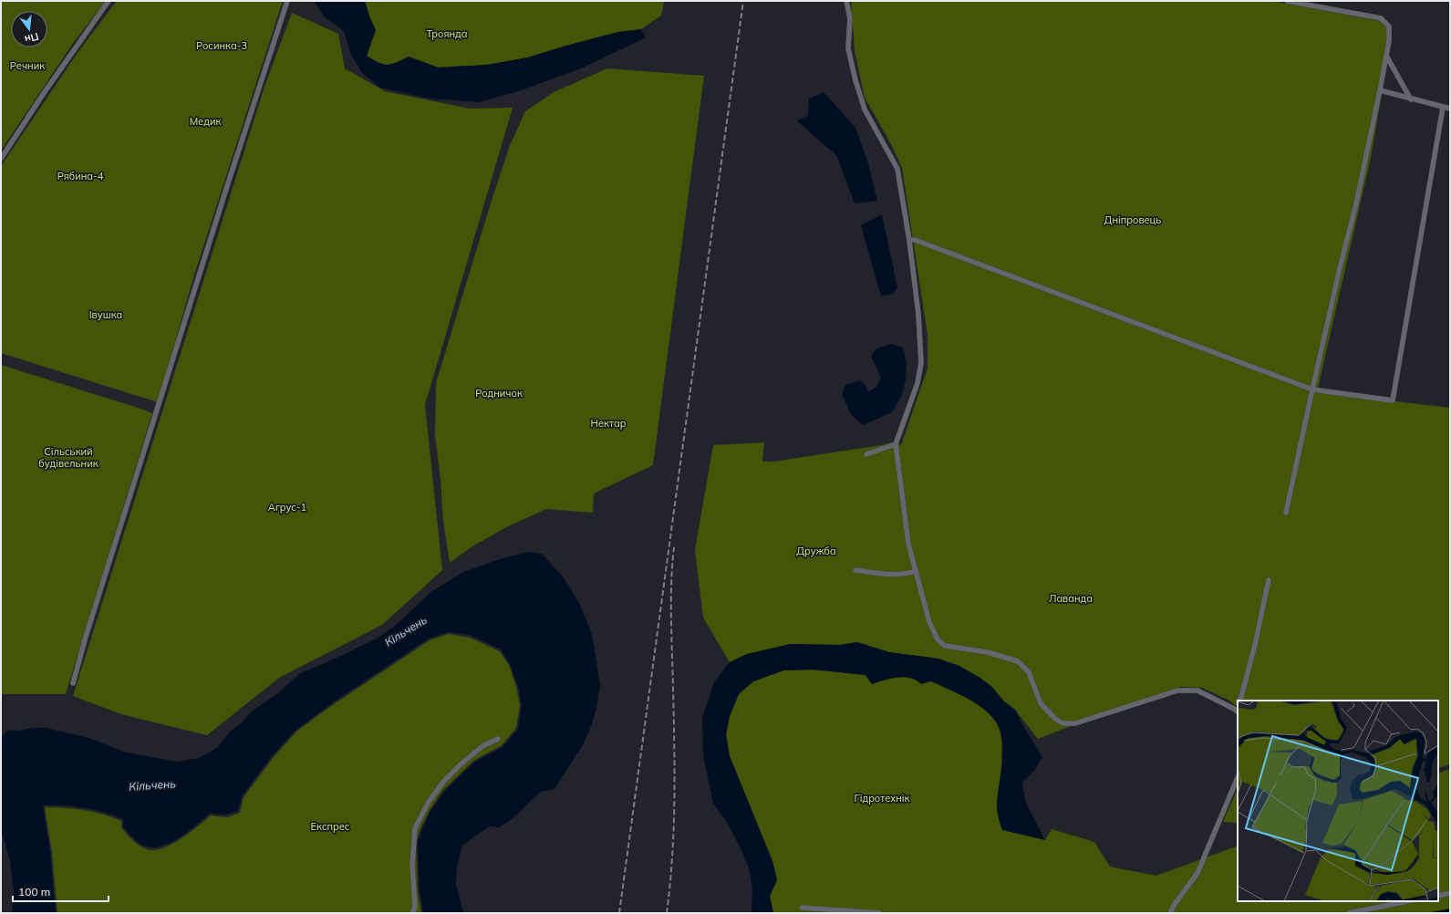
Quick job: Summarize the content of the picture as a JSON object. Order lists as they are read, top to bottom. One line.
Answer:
{"water":["Кільчень"],"parks":["Троянда","Росинка-3","Речник","Медик","Рябина-4","Дніпровець","Івушка","Родничок","Нектар","Сільський будівельник","Агрус-1","Дружба","Лаванда","Гідротехнік","Експрес"],"scale_bar":"100 m","north":"bottom"}
